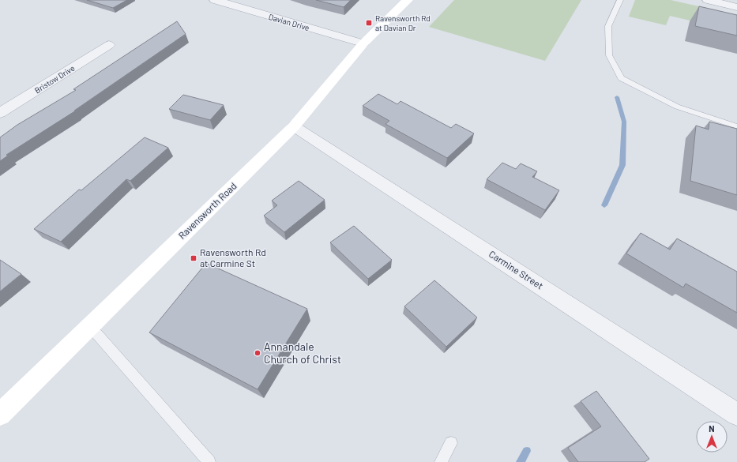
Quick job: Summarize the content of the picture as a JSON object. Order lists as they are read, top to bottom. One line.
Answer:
{"streets":{"main road":["Ravensworth Road"],"street":["Davian Drive","Bristow Drive","Carmine Street"]},"crossings":[["Davian Drive","Ravensworth Road"],["Ravensworth Road","Carmine Street"]],"places":{"transit":["Ravensworth Rd at Davian Dr","Ravensworth Rd at Carmine St"],"other":["Annandale Church of Christ"]},"north":"top"}
